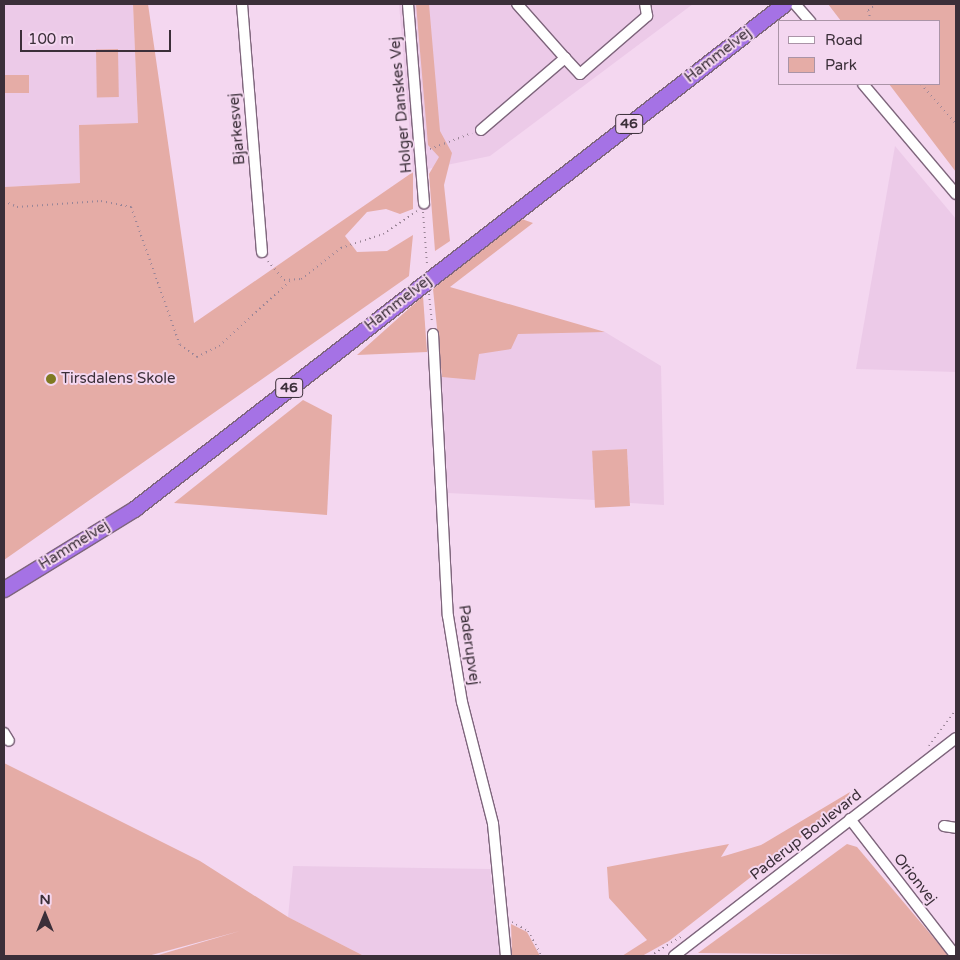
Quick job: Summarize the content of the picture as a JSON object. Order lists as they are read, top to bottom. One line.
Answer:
{"streets":{"highway":["Hammelvej","46"],"street":["Holger Danskes Vej","Bjarkesvej","Paderupvej","Paderup Boulevard","Orionvej"]},"crossings":[["Paderup Boulevard","Orionvej"]],"places":["Tirsdalens Skole"],"legend":["Road","Park"],"scale_bar":"100 m","north":"top"}
